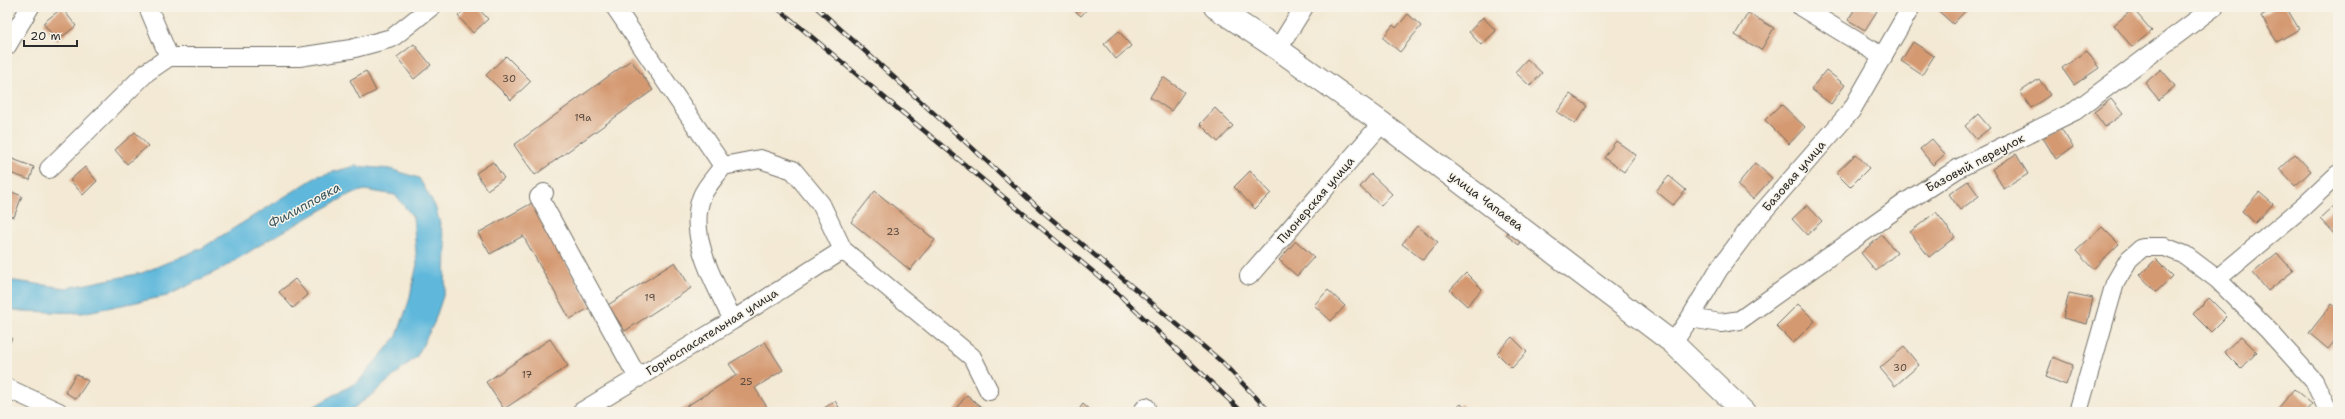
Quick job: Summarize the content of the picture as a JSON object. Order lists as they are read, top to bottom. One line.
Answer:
{"streets":{"street":["Базовый переулок","Базовая улица","Пионерская улица","улица Чапаева","Горноспасательная улица"]},"crossings":[["Базовый переулок","Базовая улица"],["Базовая улица","улица Чапаева"],["Пионерская улица","улица Чапаева"]],"water":["Филипповка"],"house_numbers":["30","19а","23","19","30","17","25"],"scale_bar":"20 m"}
